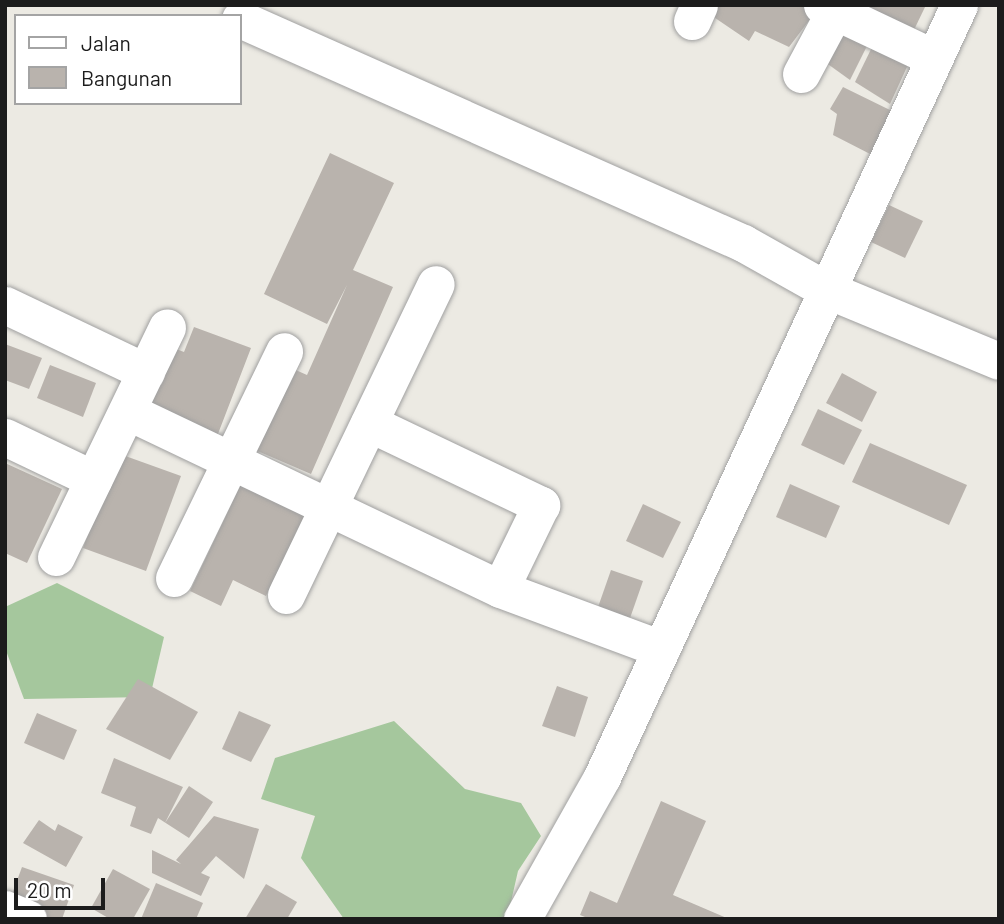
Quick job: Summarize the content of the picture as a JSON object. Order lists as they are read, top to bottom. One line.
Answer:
{"legend":["Jalan","Bangunan"],"scale_bar":"20 m"}
